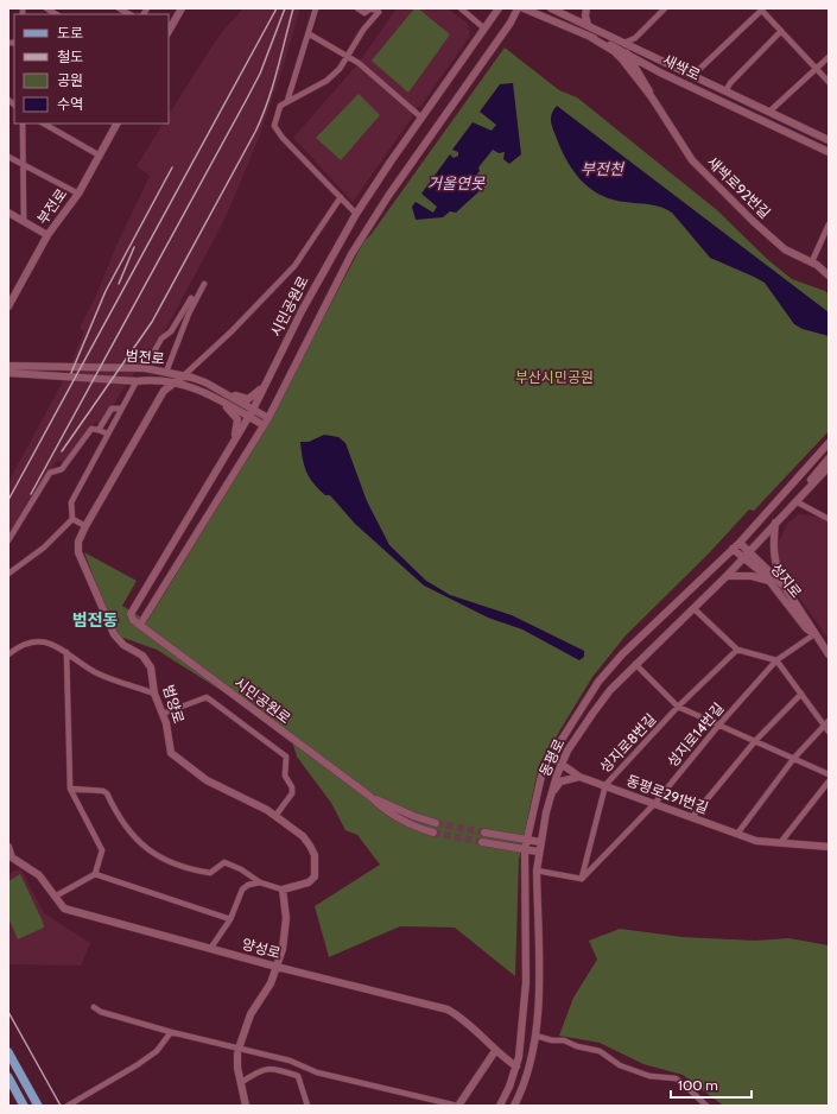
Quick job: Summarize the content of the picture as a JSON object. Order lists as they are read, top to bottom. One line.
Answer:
{"streets":{"main road":["새싹로","새싹로92번길","부전로","시민공원로","범전로","성지로","범양로","동평로","동평로291번길","양성로"],"street":["성지로14번길","성지로8번길"]},"crossings":[["새싹로","새싹로92번길"],["시민공원로","범전로"],["시민공원로","범양로"],["범전로","범양로"],["성지로","성지로14번길"],["성지로","동평로"],["성지로14번길","성지로8번길"],["성지로14번길","동평로291번길"],["성지로8번길","동평로291번길"],["동평로","동평로291번길"],["동평로","양성로"]],"districts":["범전동"],"water":["부전천","거울연못"],"parks":["부산시민공원"],"legend":["도로","철도","공원","수역"],"scale_bar":"100 m"}
